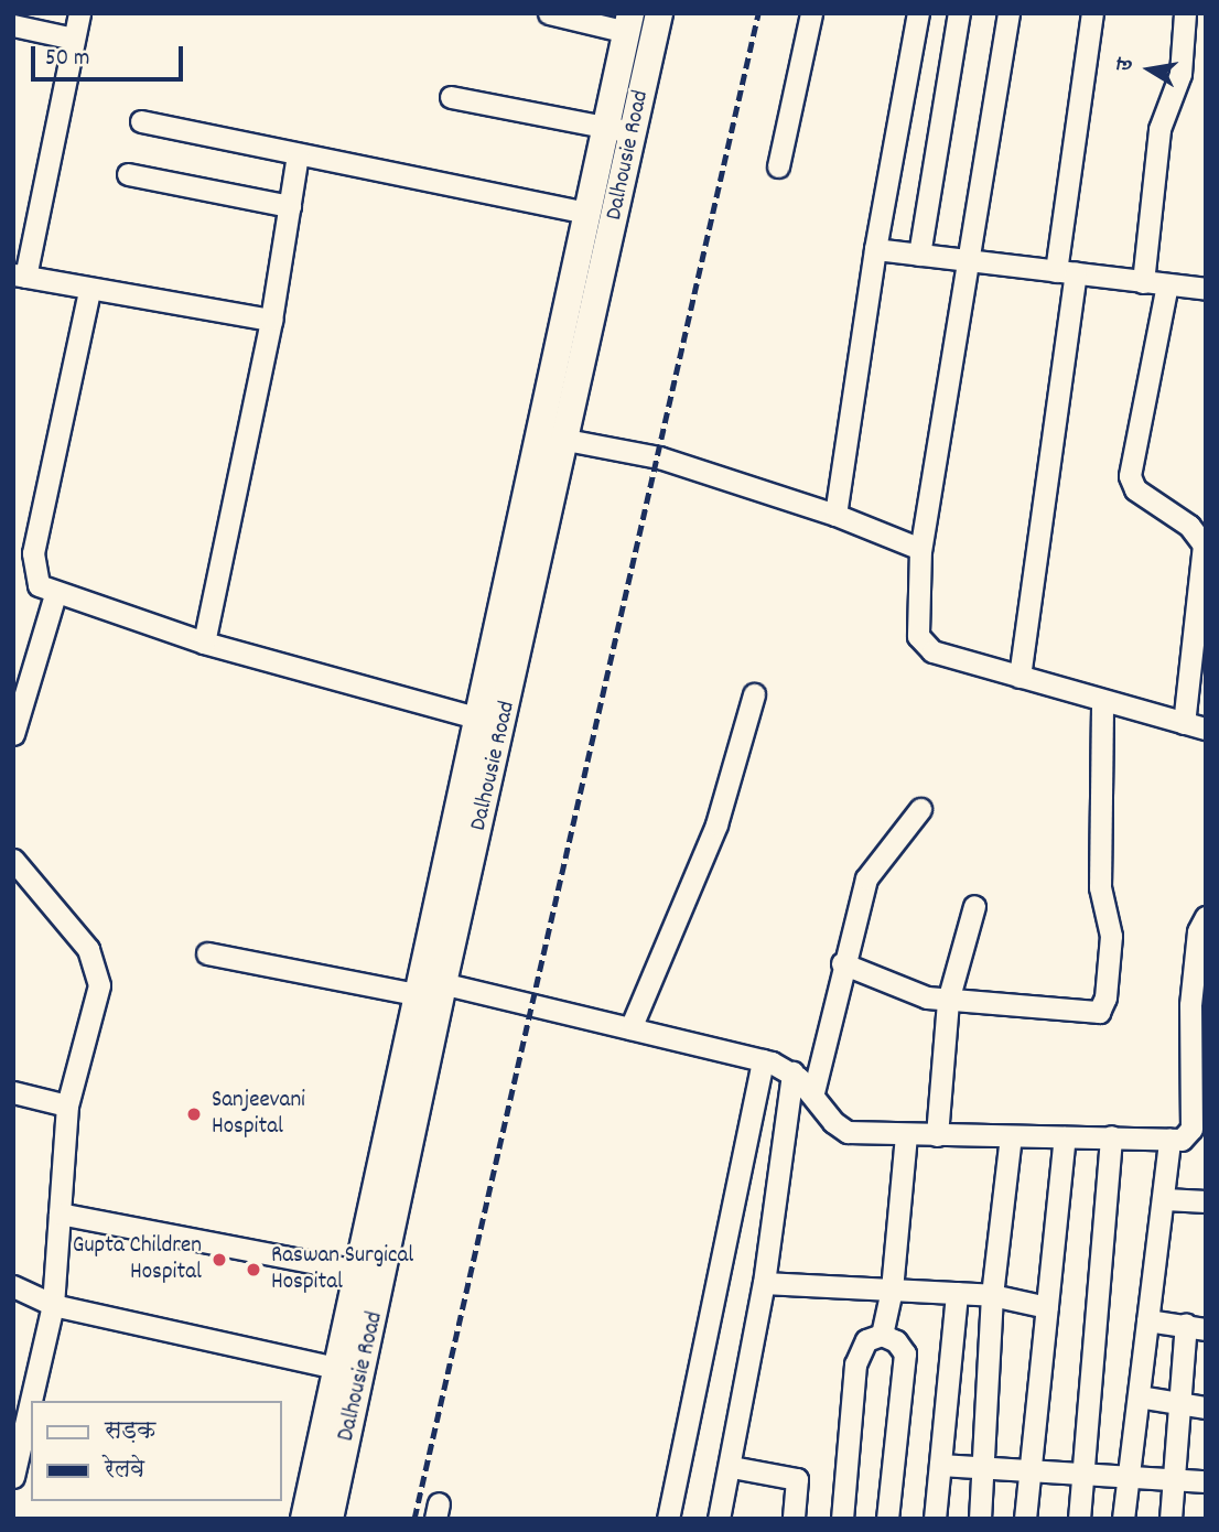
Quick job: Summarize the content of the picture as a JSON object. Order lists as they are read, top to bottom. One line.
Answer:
{"streets":{"street":["Dalhousie Road"]},"places":["Sanjeevani Hospital","Gupta Children Hospital","Raswan Surgical Hospital"],"legend":["सड़क","रेलवे"],"scale_bar":"50 m","north":"left"}
